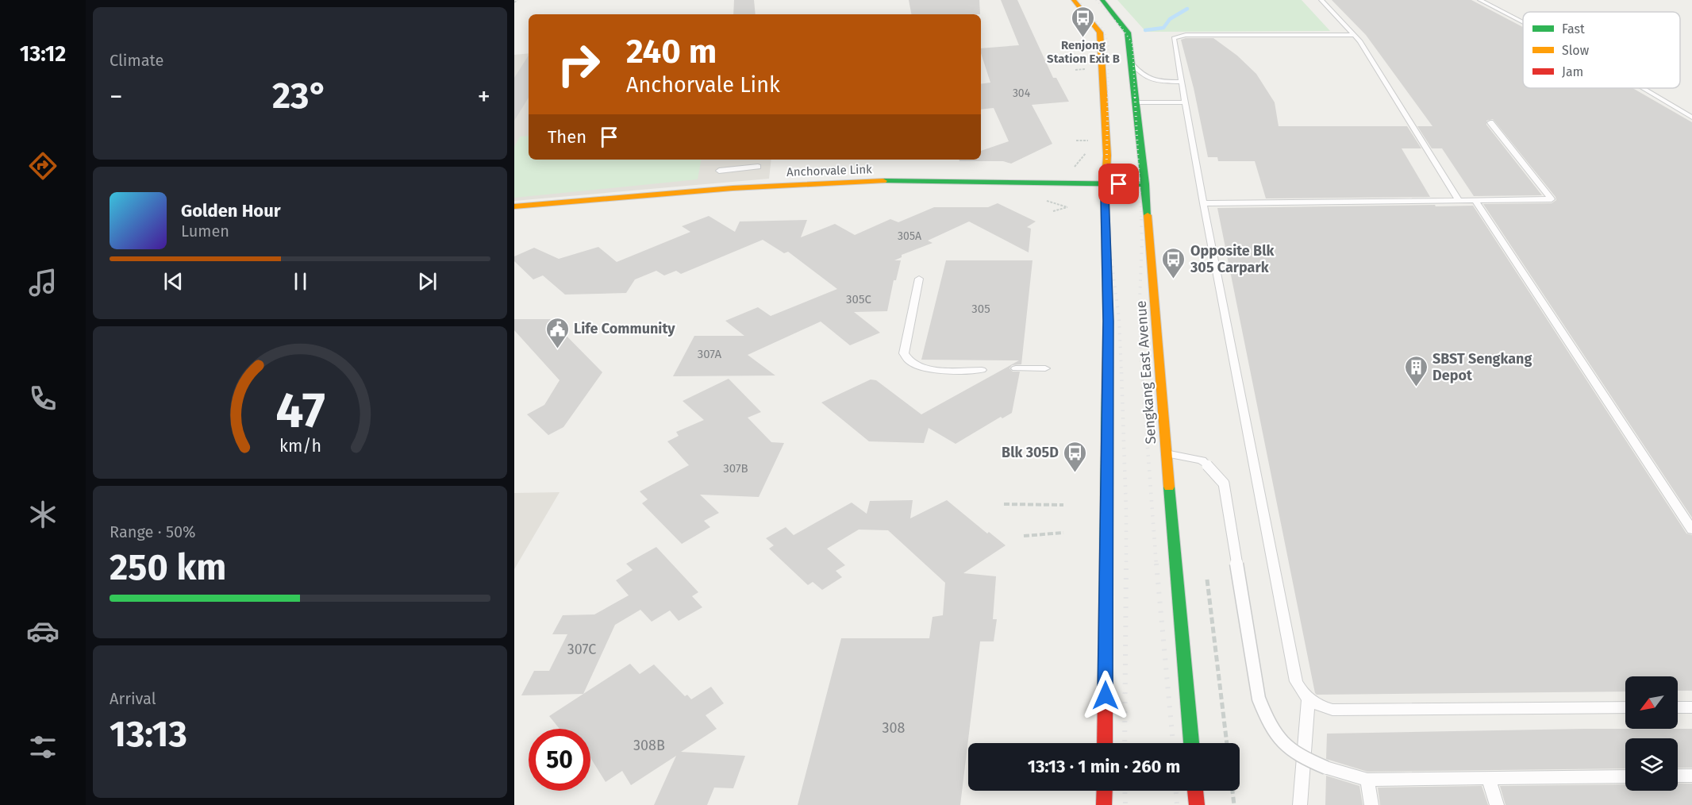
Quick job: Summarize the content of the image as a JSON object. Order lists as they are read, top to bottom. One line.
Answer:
{"streets":{"main road":["Anchorvale Link","Sengkang East Avenue"]},"crossings":[["Anchorvale Link","Sengkang East Avenue"]],"places":{"bus stop":["Renjong Station Exit B","Opposite Blk 305 Carpark","Blk 305D"],"public building":["Life Community"],"building":["SBST Sengkang Depot"]},"house_numbers":["304","305A","305C","305","307A","307B","307C","308","308B"],"legend":["Fast","Slow","Jam"],"north":"bottom left","page":{"tabs":"13:12","tile":["Climate",["Range · 50%","250 km"],["Arrival","13:13"]],"turn":["240 m","Anchorvale Link"],"heat":["−","23°","+"],"then":"Then","song":["Golden Hour","Lumen"],"limit":"50","trip":"13:13 · 1 min · 260 m","gauge":["47","km/h"]}}
